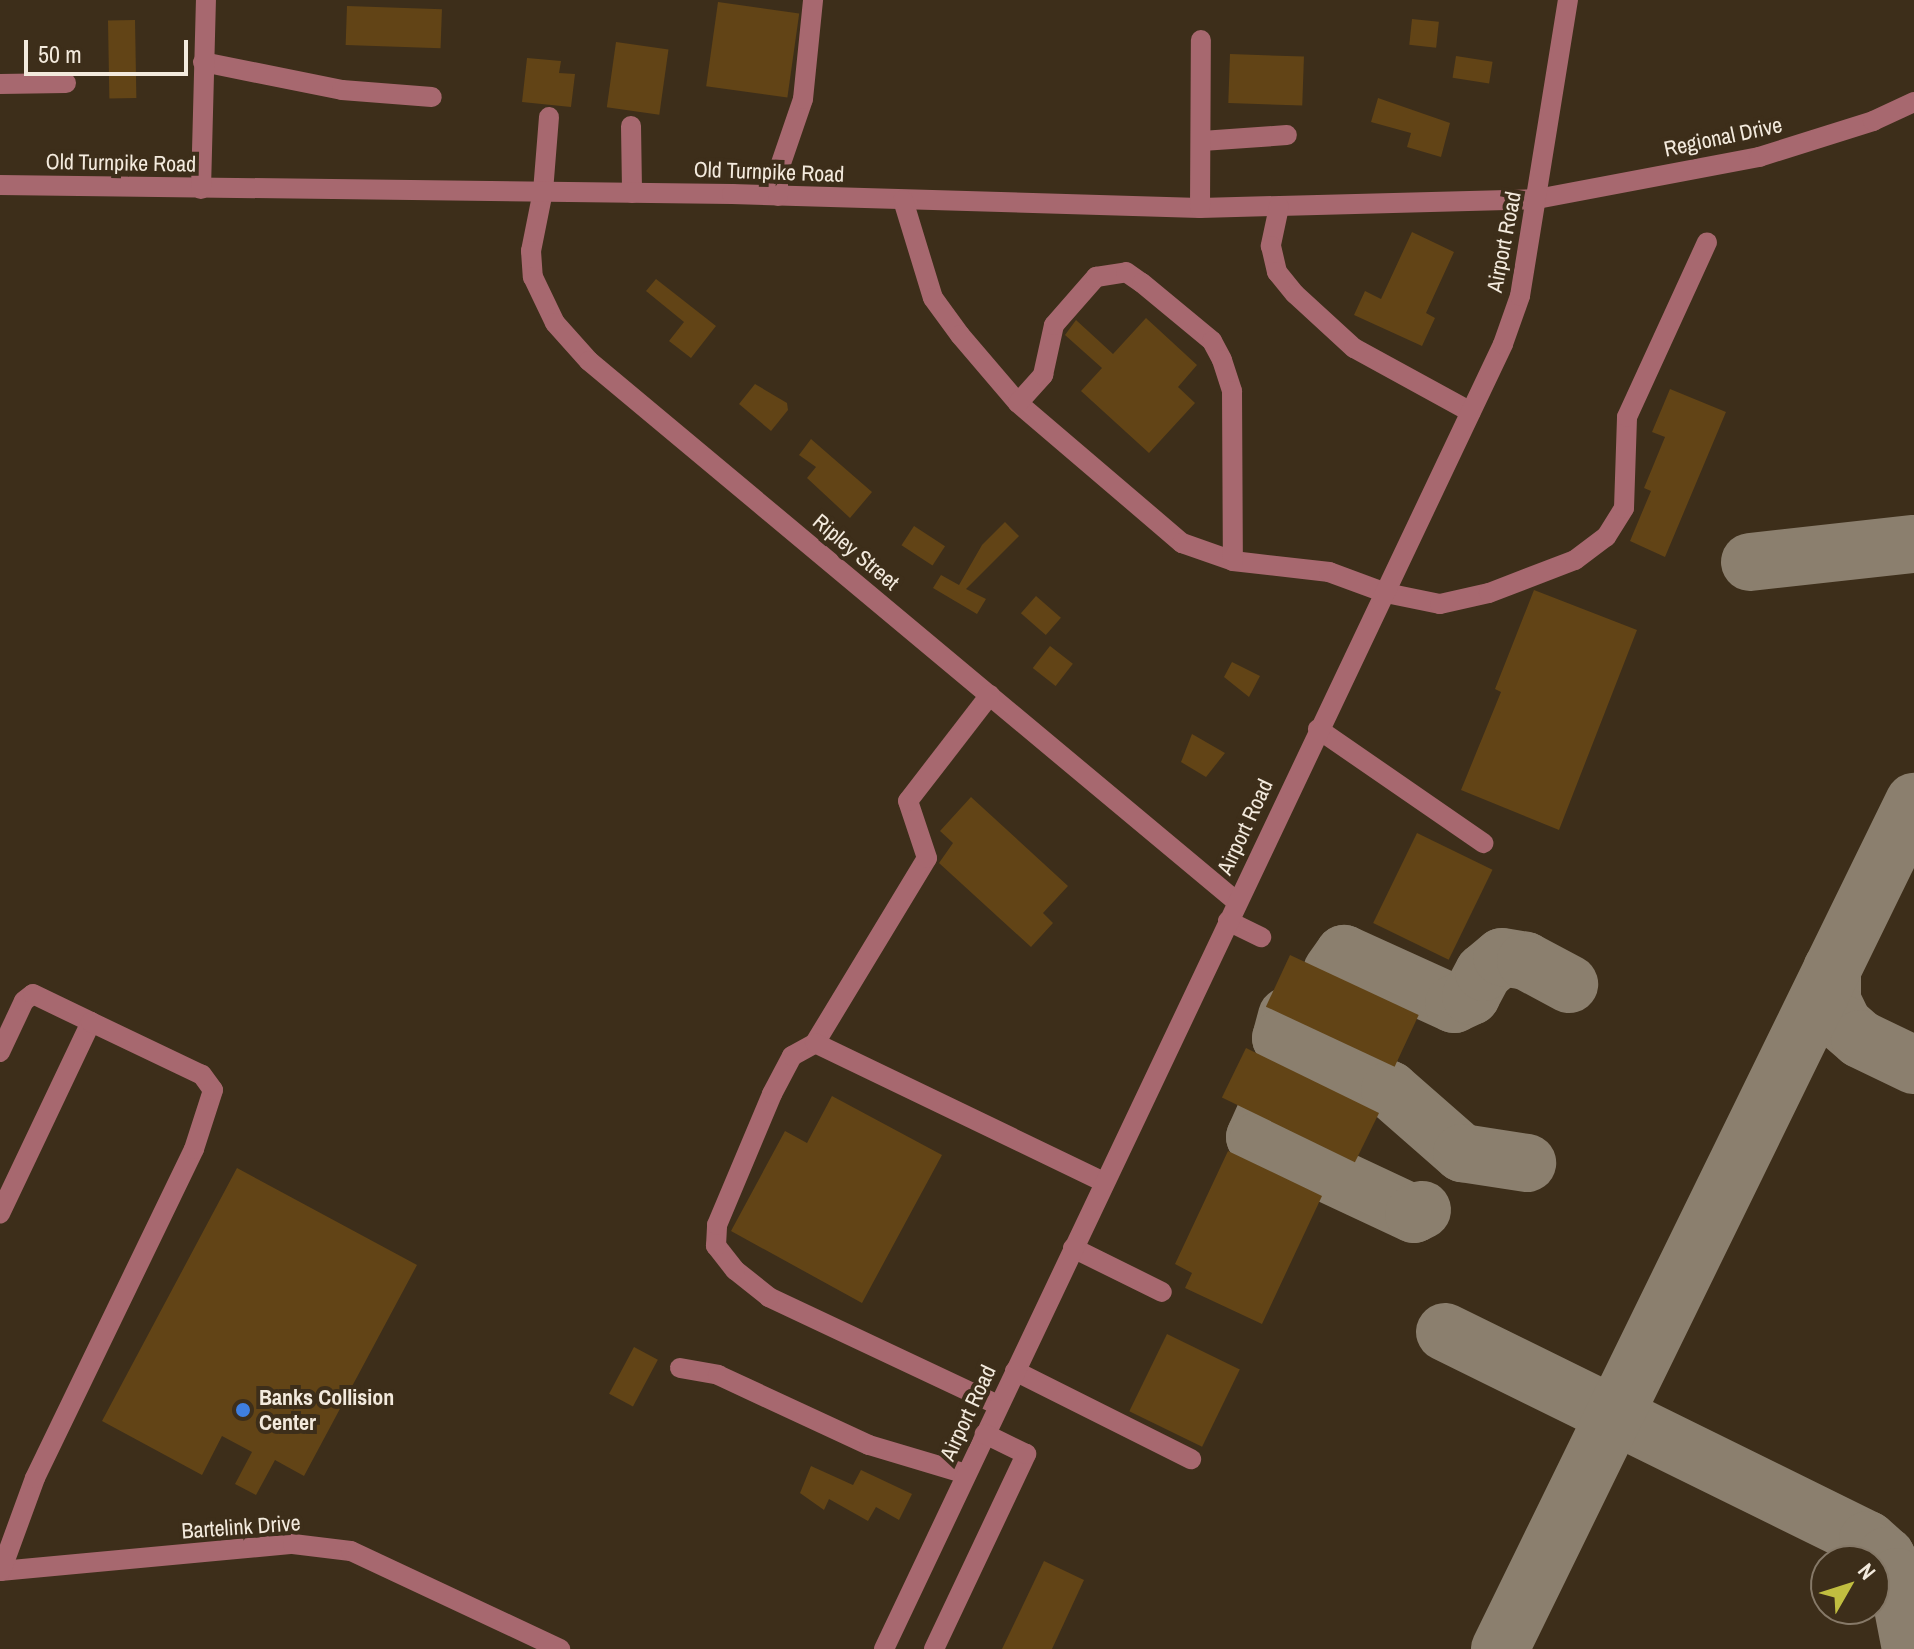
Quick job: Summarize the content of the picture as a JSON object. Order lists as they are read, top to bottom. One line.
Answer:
{"streets":{"street":["Regional Drive","Old Turnpike Road","Airport Road","Ripley Street","Bartelink Drive"]},"crossings":[["Regional Drive","Old Turnpike Road"],["Regional Drive","Airport Road"],["Old Turnpike Road","Airport Road"],["Old Turnpike Road","Ripley Street"],["Airport Road","Ripley Street"]],"places":["Banks Collision Center"],"scale_bar":"50 m","north":"top right"}
